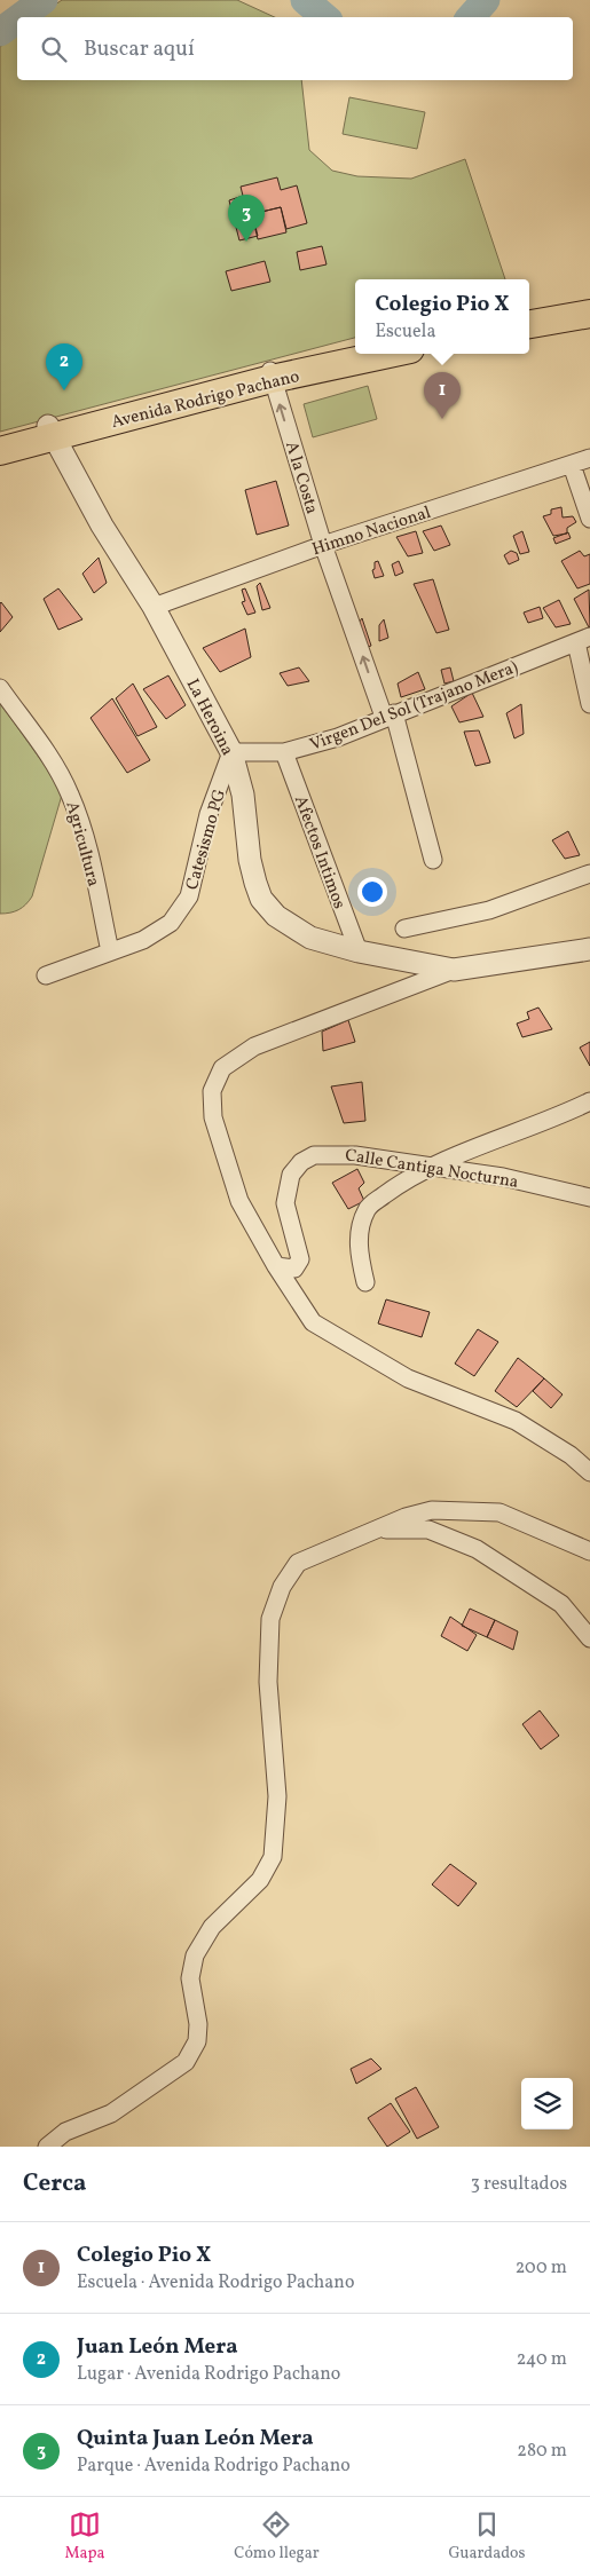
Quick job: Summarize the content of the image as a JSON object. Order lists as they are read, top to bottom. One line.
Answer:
{"streets":{"main road":["Avenida Rodrigo Pachano"],"street":["A la Costa","Himno Nacional","Virgen Del Sol (Trajano Mera)","La Heroina","Catesismo PG","Agricultura","Afectos Intimos","Calle Cantiga Nocturna"]},"crossings":[["Avenida Rodrigo Pachano","A la Costa"],["Avenida Rodrigo Pachano","La Heroina"],["A la Costa","Himno Nacional"],["A la Costa","Virgen Del Sol (Trajano Mera)"],["Himno Nacional","La Heroina"],["Virgen Del Sol (Trajano Mera)","La Heroina"],["Virgen Del Sol (Trajano Mera)","Catesismo PG"],["Virgen Del Sol (Trajano Mera)","Afectos Intimos"],["La Heroina","Catesismo PG"],["La Heroina","Afectos Intimos"],["Catesismo PG","Agricultura"]],"one_way":["A la Costa"],"page":{"search":"Buscar aquí","pins":["3","2","1"],"popup":["Colegio Pio X","Escuela"],"heading":["Cerca","3 resultados"],"list":[{"mark":"1","name":"Colegio Pio X","note":"Escuela · Avenida Rodrigo Pachano","value":"200 m"},{"mark":"2","name":"Juan León Mera","note":"Lugar · Avenida Rodrigo Pachano","value":"240 m"},{"mark":"3","name":"Quinta Juan León Mera","note":"Parque · Avenida Rodrigo Pachano","value":"280 m"}],"nav":["Mapa","Cómo llegar","Guardados"]}}
